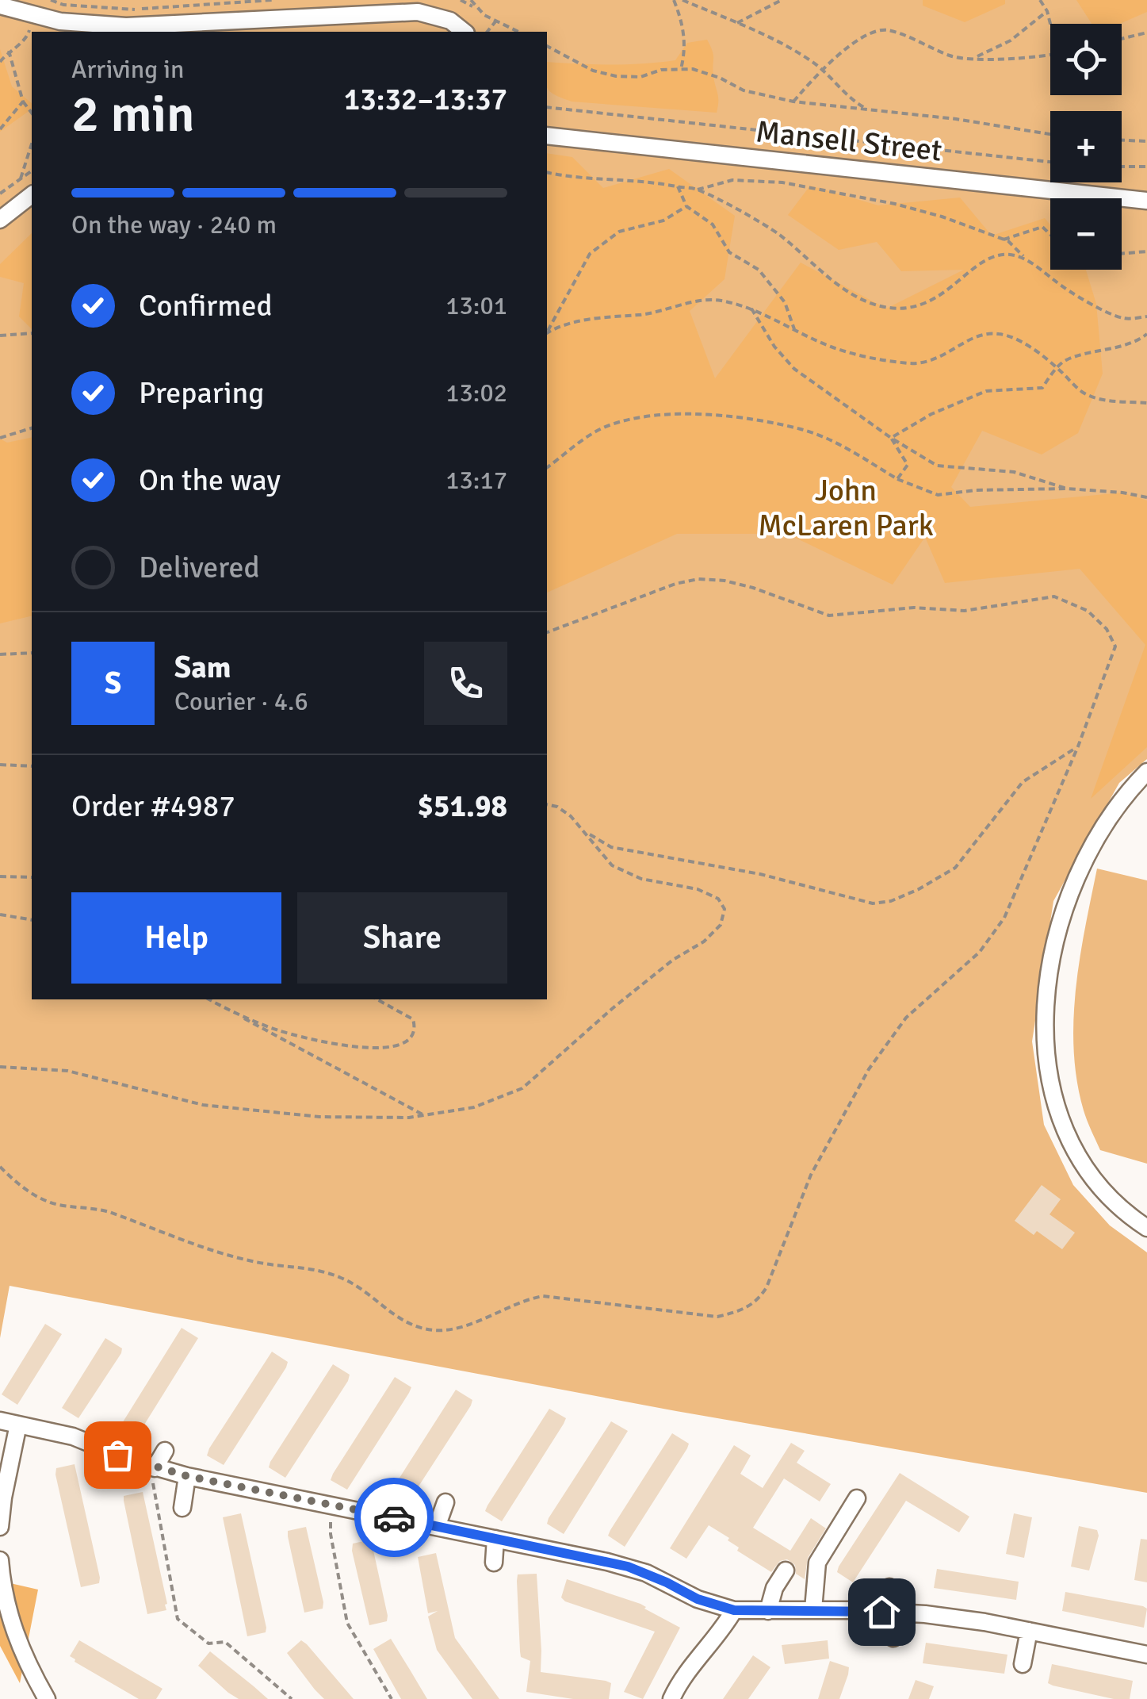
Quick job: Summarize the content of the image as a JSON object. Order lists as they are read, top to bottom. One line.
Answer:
{"streets":{"street":["Mansell Street"]},"parks":["John McLaren Park"],"page":{"map_buttons":["+","−"],"heading":["2 min","Arriving in","13:32–13:37"],"panel":["Sam","Courier · 4.6","Order #4987","$51.98"],"bar":"On the way · 240 m","list":[["Confirmed","13:01"],["Preparing","13:02"],["On the way","13:17"],"Delivered"],"round":"S","buttons":["Help","Share"]}}
